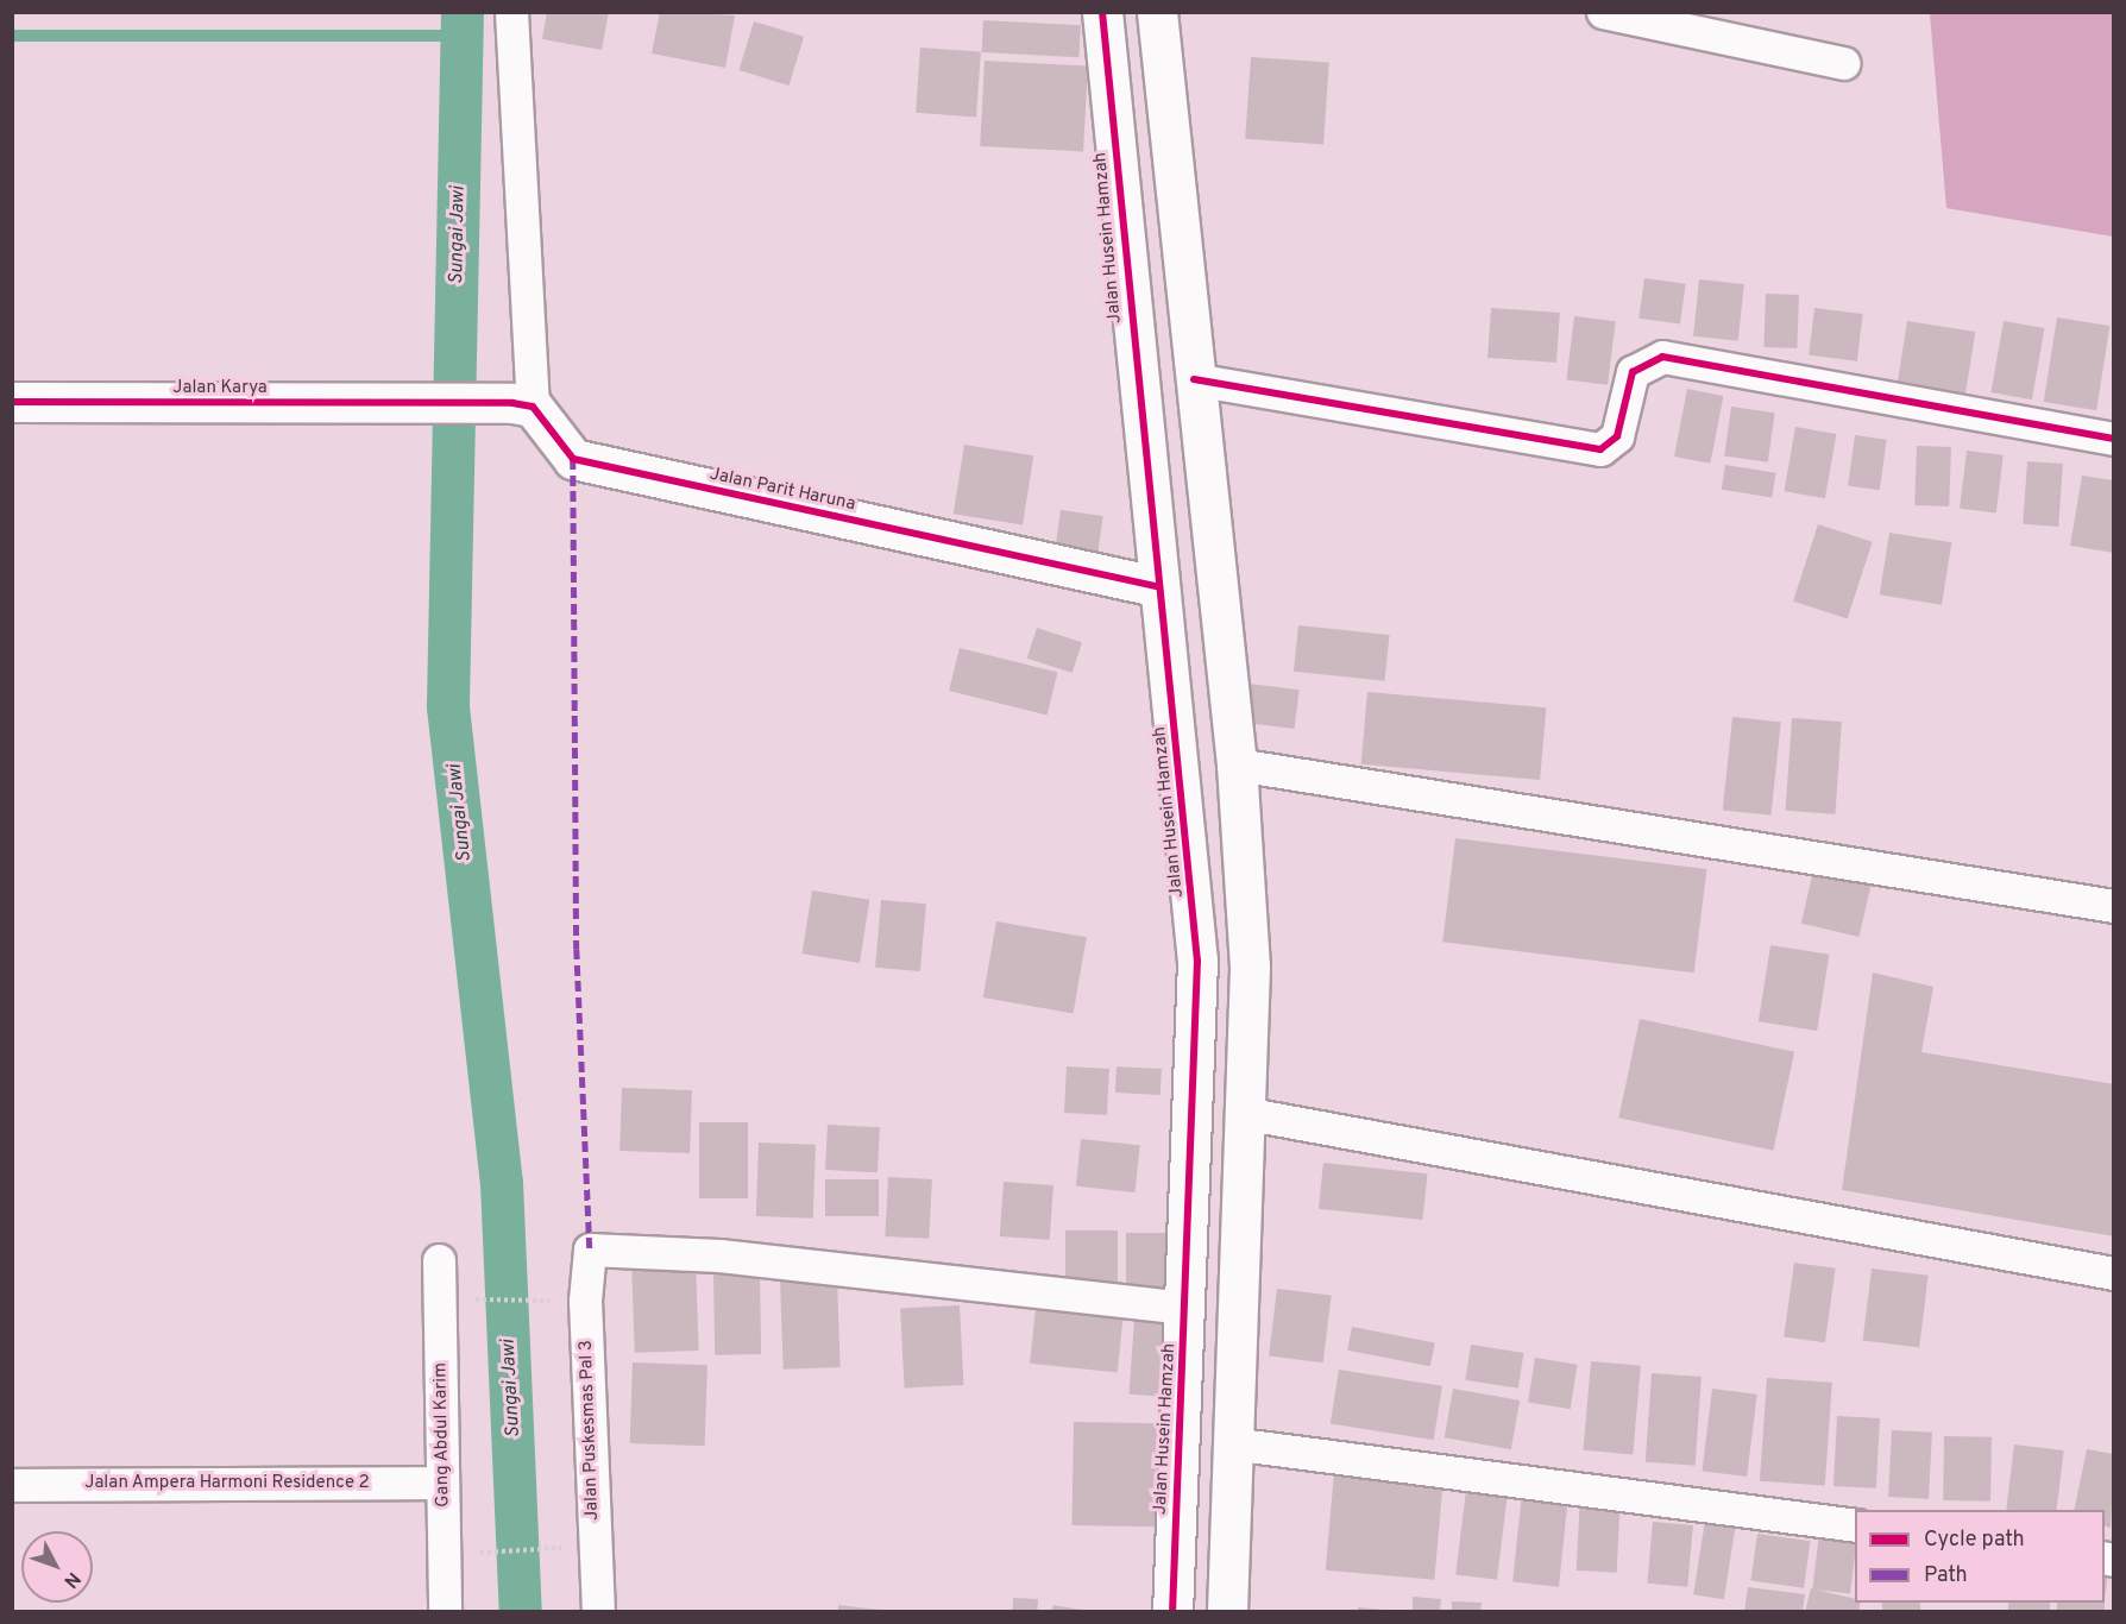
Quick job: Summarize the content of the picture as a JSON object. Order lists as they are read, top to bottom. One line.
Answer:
{"streets":{"street":["Jalan Husein Hamzah","Jalan Karya","Jalan Parit Haruna","Jalan Puskesmas Pal 3","Gang Abdul Karim","Jalan Ampera Harmoni Residence 2"]},"crossings":[["Jalan Husein Hamzah","Jalan Parit Haruna"],["Jalan Husein Hamzah","Jalan Puskesmas Pal 3"],["Jalan Karya","Jalan Parit Haruna"],["Gang Abdul Karim","Jalan Ampera Harmoni Residence 2"]],"water":["Sungai Jawi"],"legend":["Cycle path","Path"],"north":"bottom right"}
